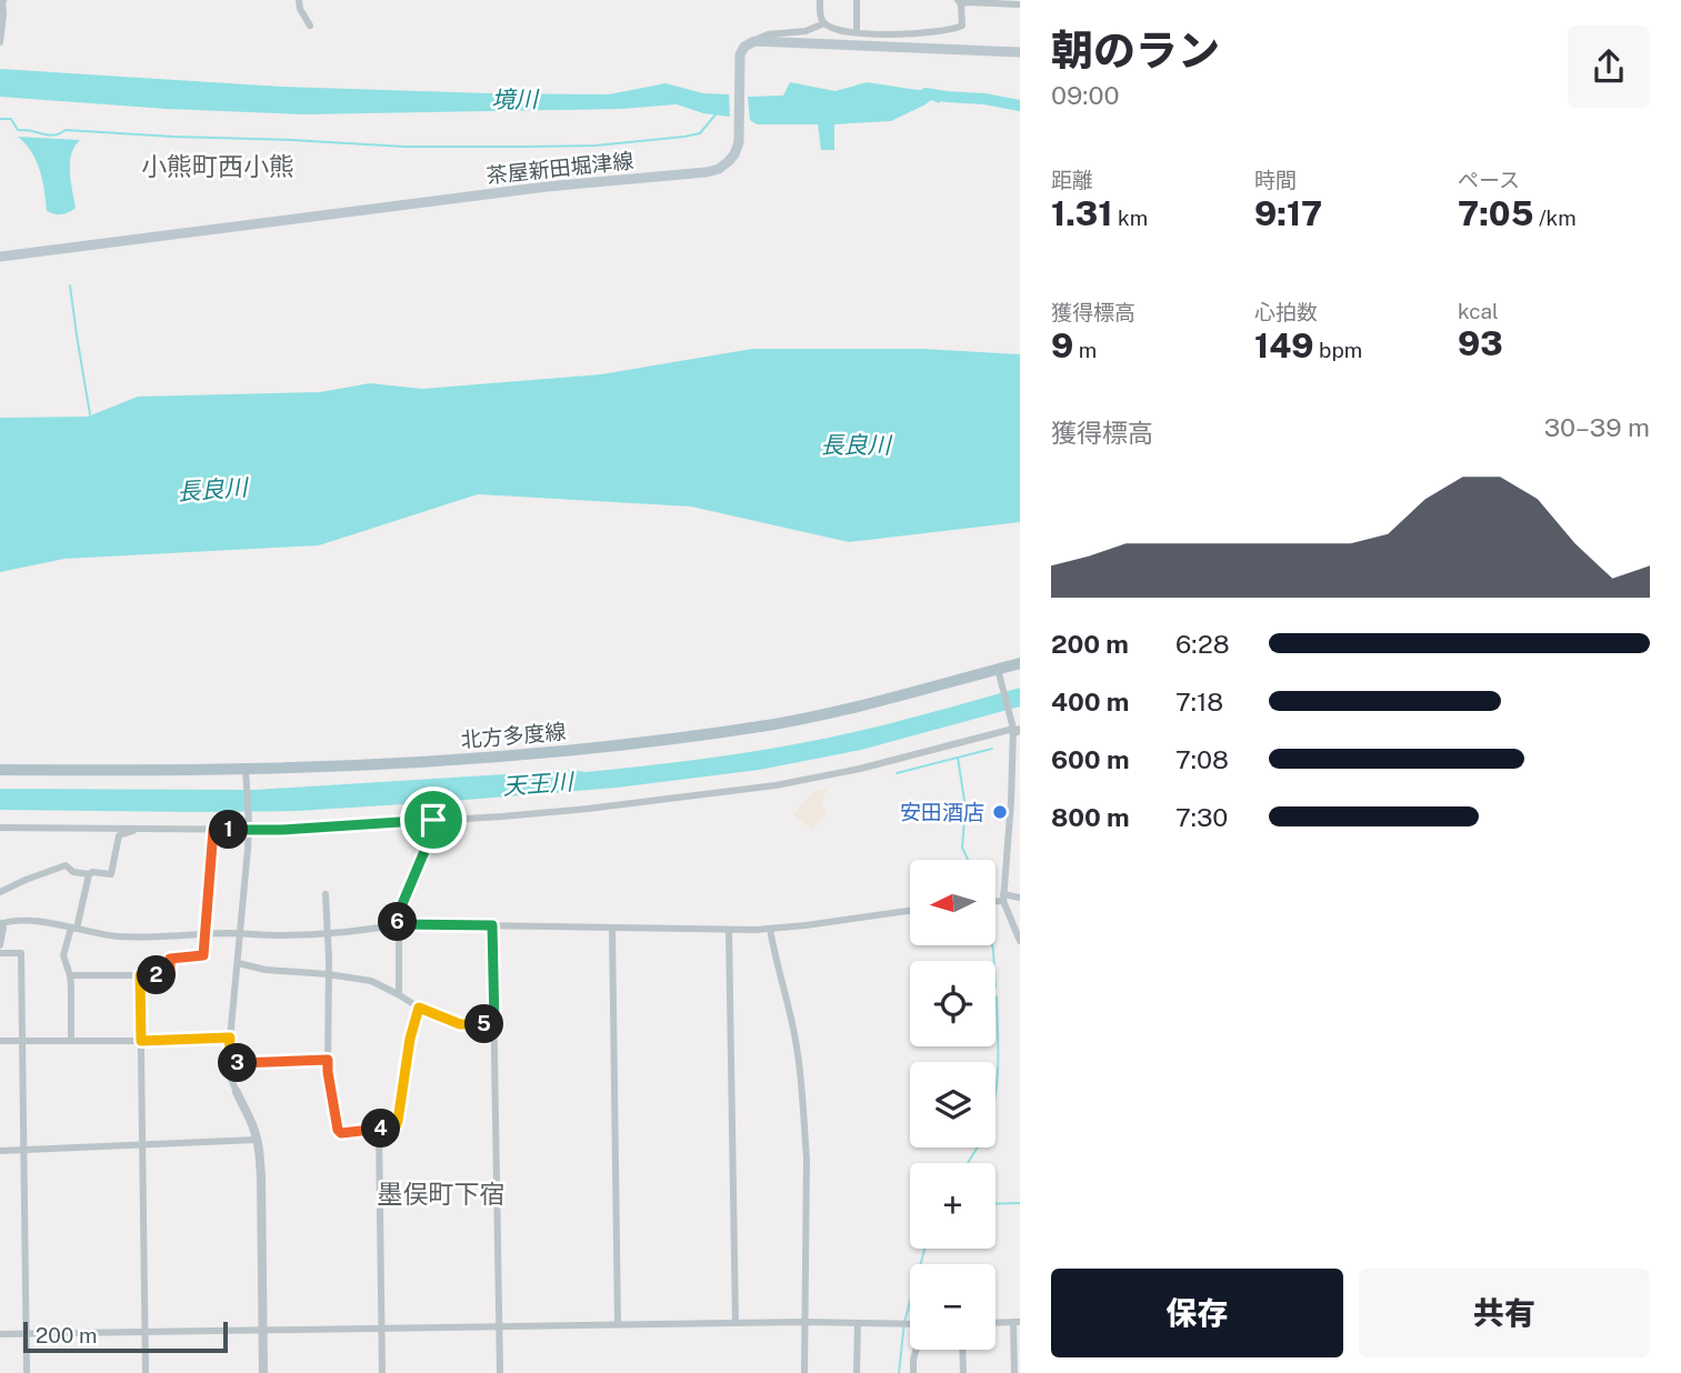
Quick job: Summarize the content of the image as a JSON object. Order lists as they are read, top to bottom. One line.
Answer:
{"streets":{"main road":["茶屋新田堀津線","北方多度線"]},"districts":["小熊町西小熊","墨俣町下宿"],"water":["境川","長良川","天王川"],"places":["安田酒店"],"scale_bar":"200 m","north":"left","page":{"heading":["朝のラン","09:00"],"stats":[["距離","1.31 km"],["時間","9:17"],["ペース","7:05 /km"],["獲得標高","9 m"],["心拍数","149 bpm"],["kcal","93"]],"chart":["獲得標高","30–39 m"],"list":[{"name":"200 m","note":"6:28"},{"name":"400 m","note":"7:18"},{"name":"600 m","note":"7:08"},{"name":"800 m","note":"7:30"}],"pins":["1","6","2","5","3","4"],"map_buttons":["+","−"],"buttons":["保存","共有"],"scale":"200 m"}}
